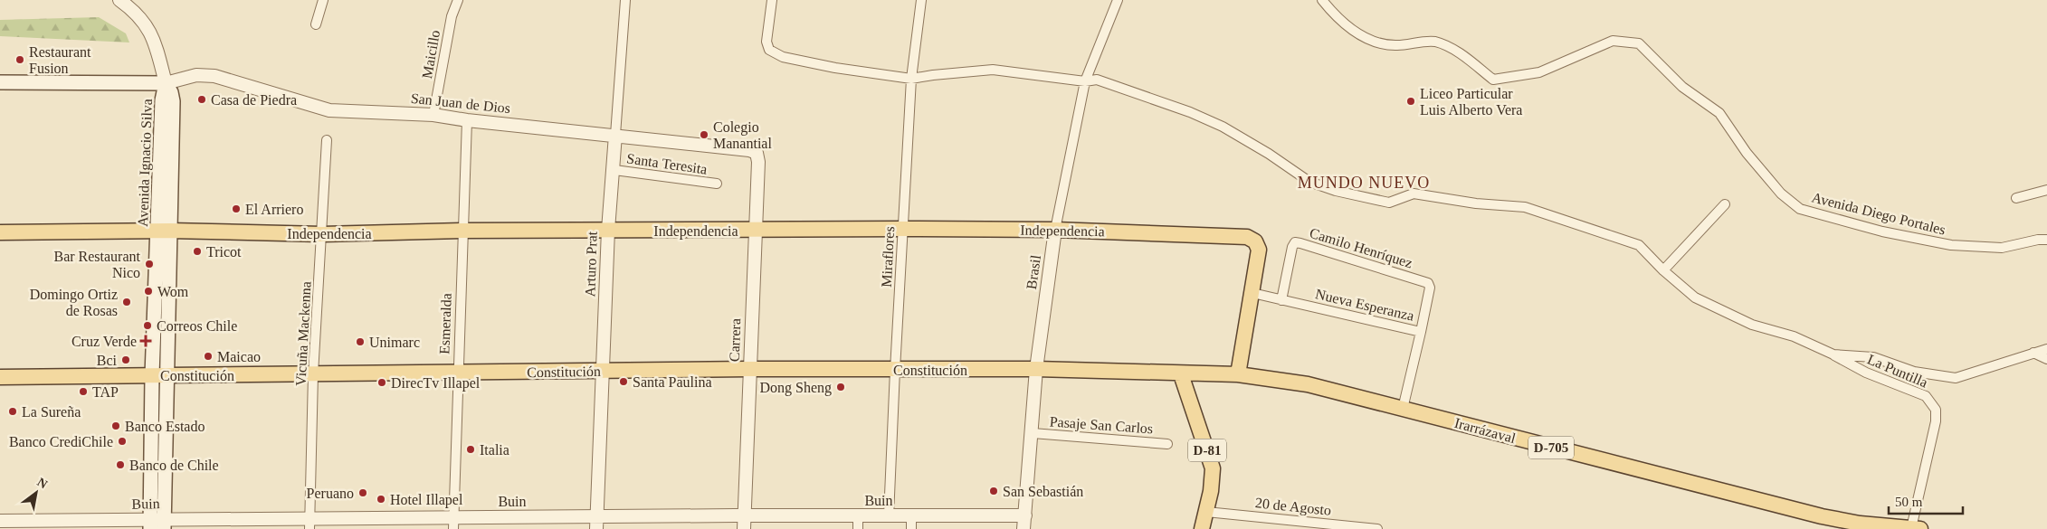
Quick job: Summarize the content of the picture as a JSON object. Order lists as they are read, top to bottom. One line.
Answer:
{"streets":{"main road":["Avenida Ignacio Silva","Independencia","Constitución","Irarrázaval","D-705","D-81"],"street":["Maicillo","San Juan de Dios","Santa Teresita","Avenida Diego Portales","Camilo Henríquez","Miraflores","Arturo Prat","Brasil","Nueva Esperanza","Esmeralda","Vicuña Mackenna","Carrera","La Puntilla","Pasaje San Carlos","Buin","20 de Agosto"]},"crossings":[["Maicillo","San Juan de Dios"],["San Juan de Dios","Avenida Ignacio Silva"],["San Juan de Dios","Arturo Prat"],["San Juan de Dios","Esmeralda"],["San Juan de Dios","Carrera"],["Avenida Ignacio Silva","Independencia"],["Avenida Ignacio Silva","Constitución"],["Avenida Ignacio Silva","Buin"],["Santa Teresita","Arturo Prat"],["Independencia","Miraflores"],["Independencia","Arturo Prat"],["Independencia","Brasil"],["Independencia","Nueva Esperanza"],["Independencia","Esmeralda"],["Independencia","Vicuña Mackenna"],["Independencia","Carrera"],["Independencia","Irarrázaval"],["Camilo Henríquez","Nueva Esperanza"],["Miraflores","Constitución"],["Miraflores","La Puntilla"],["Miraflores","Buin"],["Arturo Prat","Constitución"],["Arturo Prat","Buin"],["Brasil","Constitución"],["Brasil","La Puntilla"],["Brasil","Pasaje San Carlos"],["Brasil","Buin"],["Nueva Esperanza","Irarrázaval"],["Esmeralda","Constitución"],["Esmeralda","Buin"],["Vicuña Mackenna","Constitución"],["Vicuña Mackenna","Buin"],["Carrera","Constitución"],["Carrera","Buin"],["Constitución","Irarrázaval"],["Constitución","D-81"],["La Puntilla","Irarrázaval"],["Irarrázaval","D-81"],["D-81","20 de Agosto"]],"districts":["MUNDO NUEVO"],"places":{"other":["Restaurant Fusion","Casa de Piedra","Liceo Particular Luis Alberto Vera","Colegio Manantial","El Arriero","Tricot","Bar Restaurant Nico","Wom","Domingo Ortiz de Rosas","Correos Chile","Unimarc","Maicao","Bci","Santa Paulina","DirecTv Illapel","Dong Sheng","TAP","La Sureña","Banco Estado","Banco CrediChile","Italia","Banco de Chile","San Sebastián","Peruano","Hotel Illapel"],"health":["Cruz Verde"]},"scale_bar":"50 m","north":"top right"}
